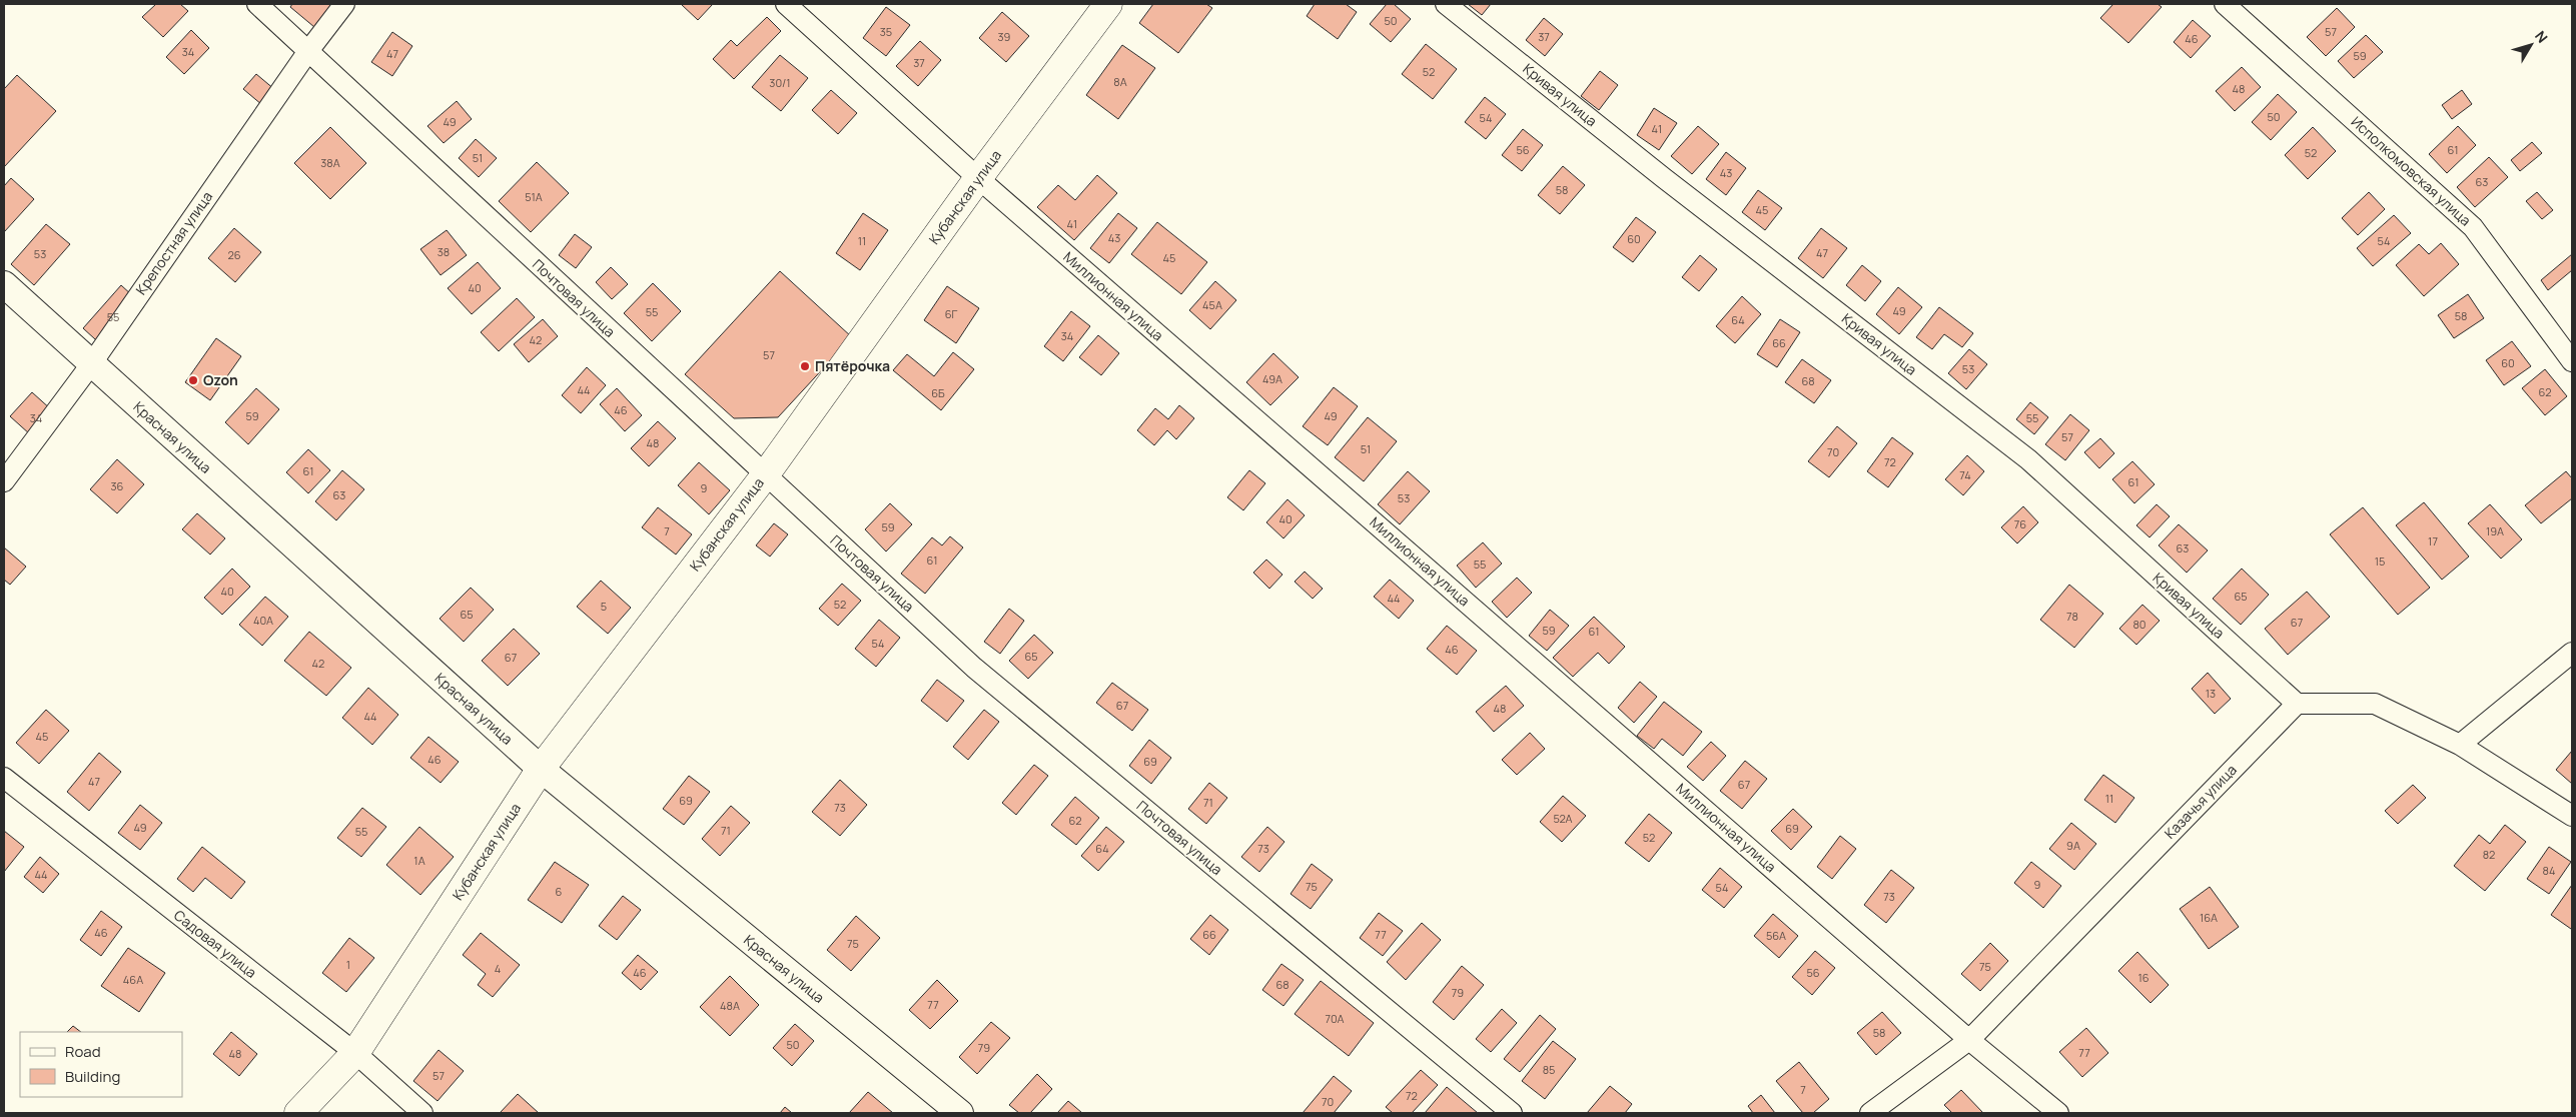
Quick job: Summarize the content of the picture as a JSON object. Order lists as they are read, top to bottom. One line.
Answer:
{"streets":{"main road":["Кубанская улица"],"street":["Кривая улица","Исполкомовская улица","Крепостная улица","Миллионная улица","Почтовая улица","Красная улица","Казачья улица","Садовая улица"]},"crossings":[["Кривая улица","Казачья улица"],["Кубанская улица","Миллионная улица"],["Кубанская улица","Почтовая улица"],["Кубанская улица","Красная улица"],["Кубанская улица","Садовая улица"],["Крепостная улица","Почтовая улица"],["Крепостная улица","Красная улица"],["Миллионная улица","Казачья улица"]],"places":["Пятёрочка","Ozon"],"house_numbers":["50","35","57","39","37","46","34","47","59","37","52","8А","30/1","48","50","54","49","41","56","61","52","51","38А","43","63","58","51А","45","41","43","60","11","54","38","47","53","26","45","40","45А","49","55","6Г","58","55","64","34","42","66","57","60","53","49А","68","44","62","6Б","46","59","49","34","55","57","48","51","70","72","61","74","61","36","9","63","53","40","76","59","7","19А","17","63","61","15","55","40","65","44","52","5","65","78","40А","67","80","59","61","54","46","65","67","42","13","67","48","44","45","46","69","47","67","11","69","71","73","52А","62","49","69","71","55","52","9А","64","73","82","1А","84","44","9","75","54","6","73","16А","46","66","77","56А","75","1","75","4","46","56","16","46А","68","79","77","48А","70А","58","50","79","77","48","85","57","7","72","70"],"legend":["Road","Building"],"north":"top right"}
